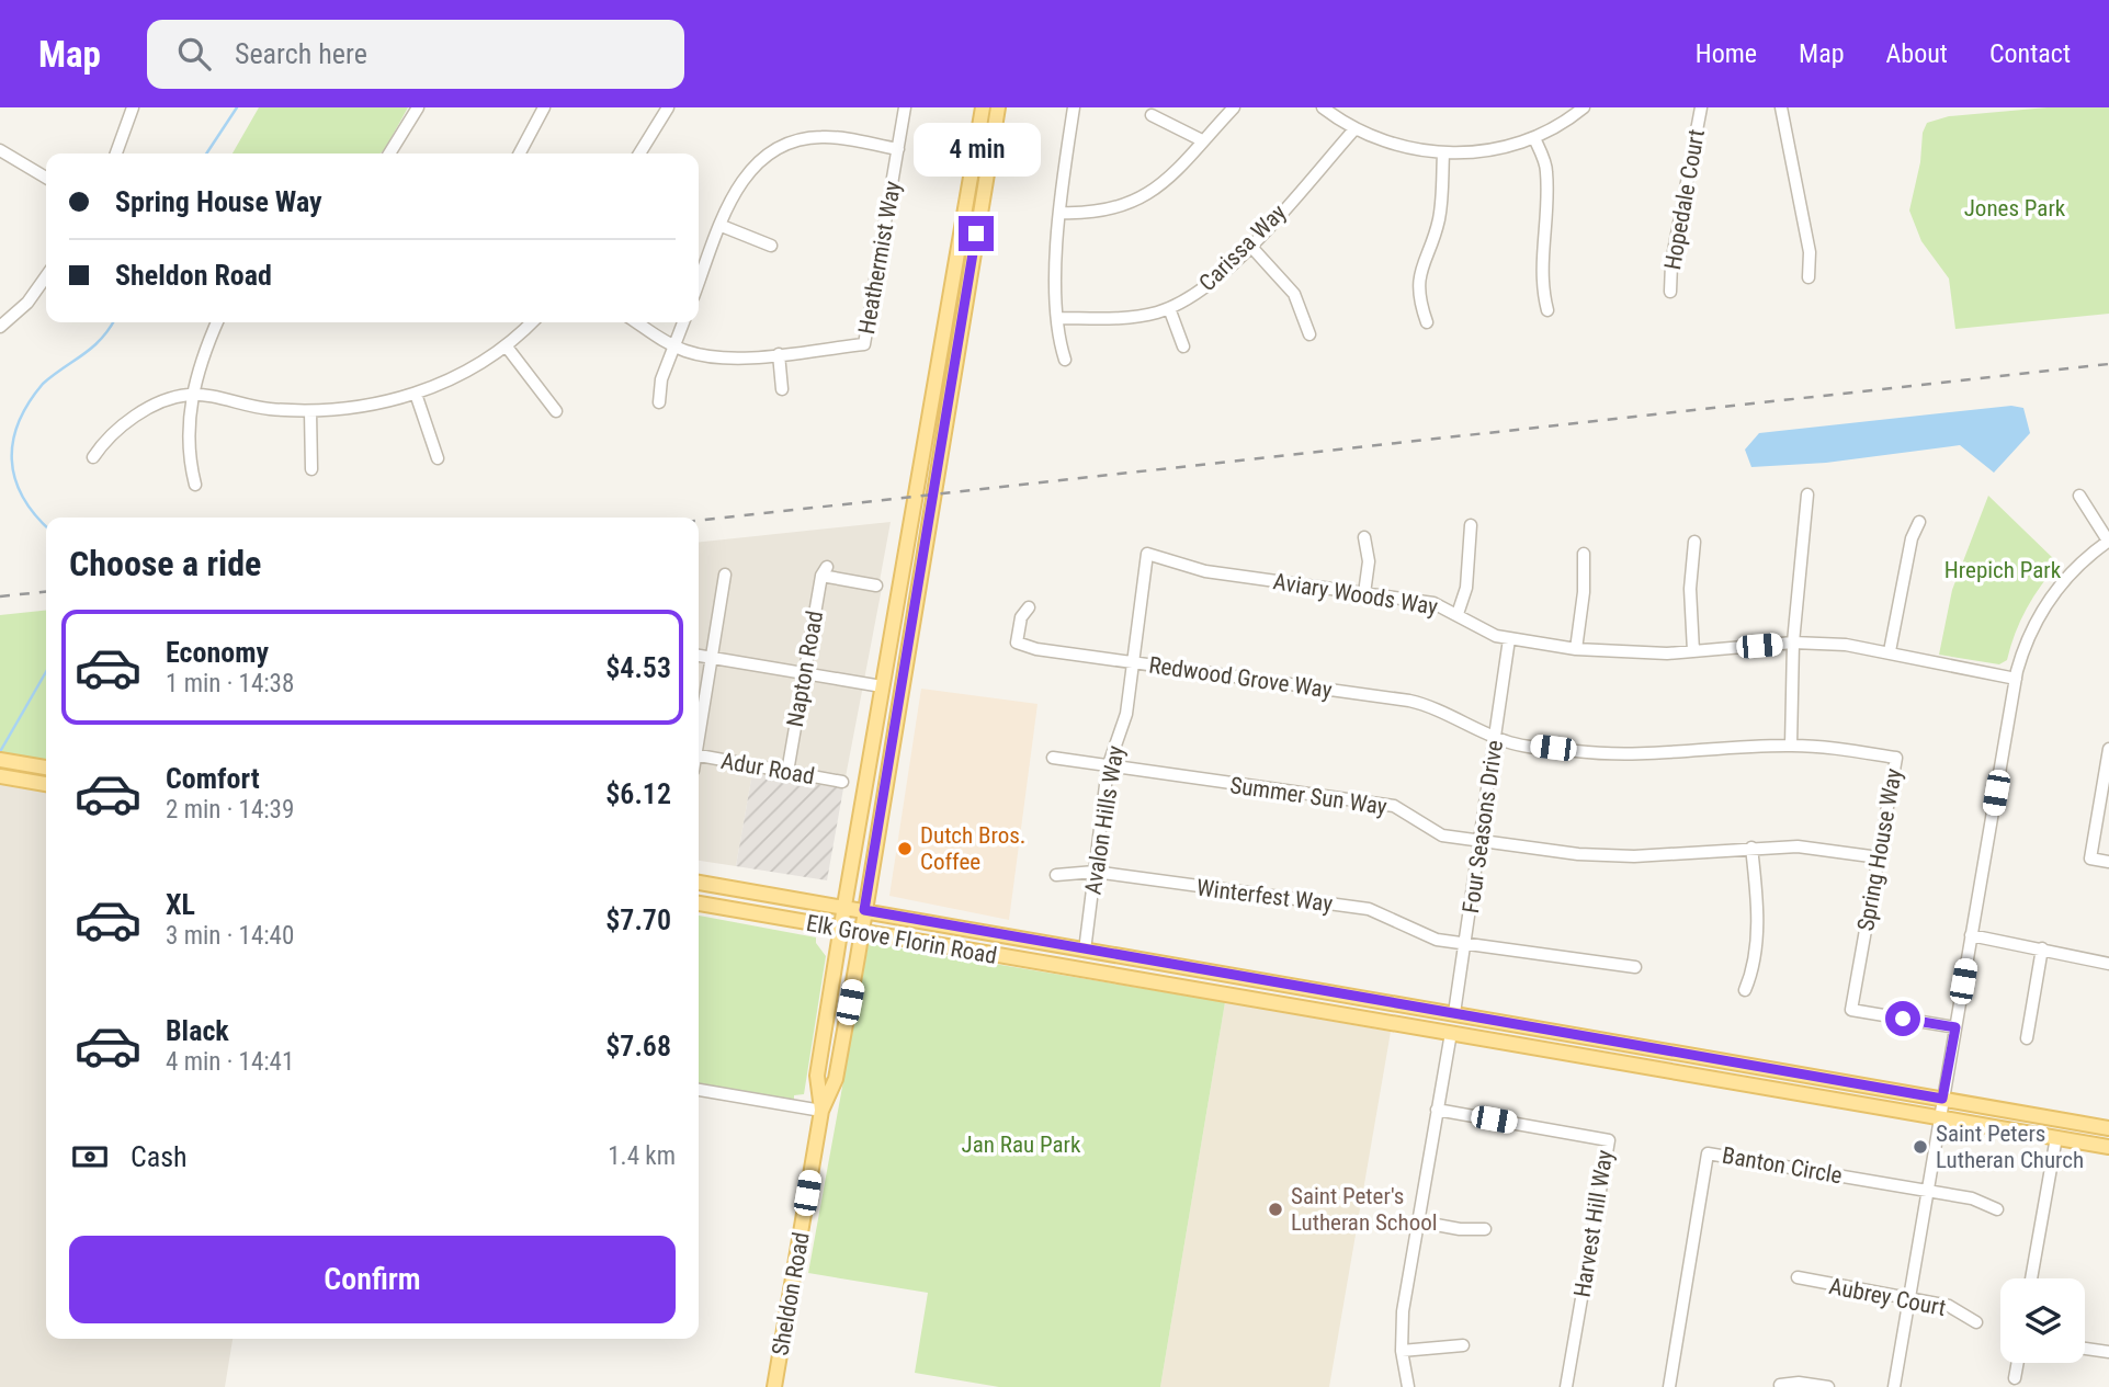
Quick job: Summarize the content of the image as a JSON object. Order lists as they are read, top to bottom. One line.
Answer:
{"streets":{"main road":["Elk Grove Florin Road","Sheldon Road"],"street":["Hopedale Court","Carissa Way","Heathermist Way","Aviary Woods Way","Napton Road","Redwood Grove Way","Adur Road","Summer Sun Way","Avalon Hills Way","Four Seasons Drive","Spring House Way","Winterfest Way","Banton Circle","Harvest Hill Way","Aubrey Court"]},"crossings":[["Aviary Woods Way","Avalon Hills Way"],["Aviary Woods Way","Four Seasons Drive"],["Napton Road","Adur Road"],["Redwood Grove Way","Avalon Hills Way"],["Redwood Grove Way","Four Seasons Drive"],["Redwood Grove Way","Spring House Way"],["Summer Sun Way","Avalon Hills Way"],["Summer Sun Way","Four Seasons Drive"],["Summer Sun Way","Spring House Way"],["Avalon Hills Way","Winterfest Way"],["Avalon Hills Way","Elk Grove Florin Road"],["Four Seasons Drive","Spring House Way"],["Four Seasons Drive","Winterfest Way"],["Four Seasons Drive","Elk Grove Florin Road"],["Elk Grove Florin Road","Sheldon Road"]],"parks":["Jones Park","Hrepich Park","Jan Rau Park"],"places":["Dutch Bros. Coffee","Saint Peters Lutheran Church","Saint Peter's Lutheran School"],"page":{"header":"Map","search":"Search here","nav":["Home","Map","About","Contact"],"bubble":"4 min","banner":["Spring House Way","Sheldon Road"],"heading":"Choose a ride","list":[{"name":"Economy","note":"1 min · 14:38","value":"$4.53"},{"name":"Comfort","note":"2 min · 14:39","value":"$6.12"},{"name":"XL","note":"3 min · 14:40","value":"$7.70"},{"name":"Black","note":"4 min · 14:41","value":"$7.68"}],"pay":["Cash","1.4 km"],"buttons":"Confirm"}}
